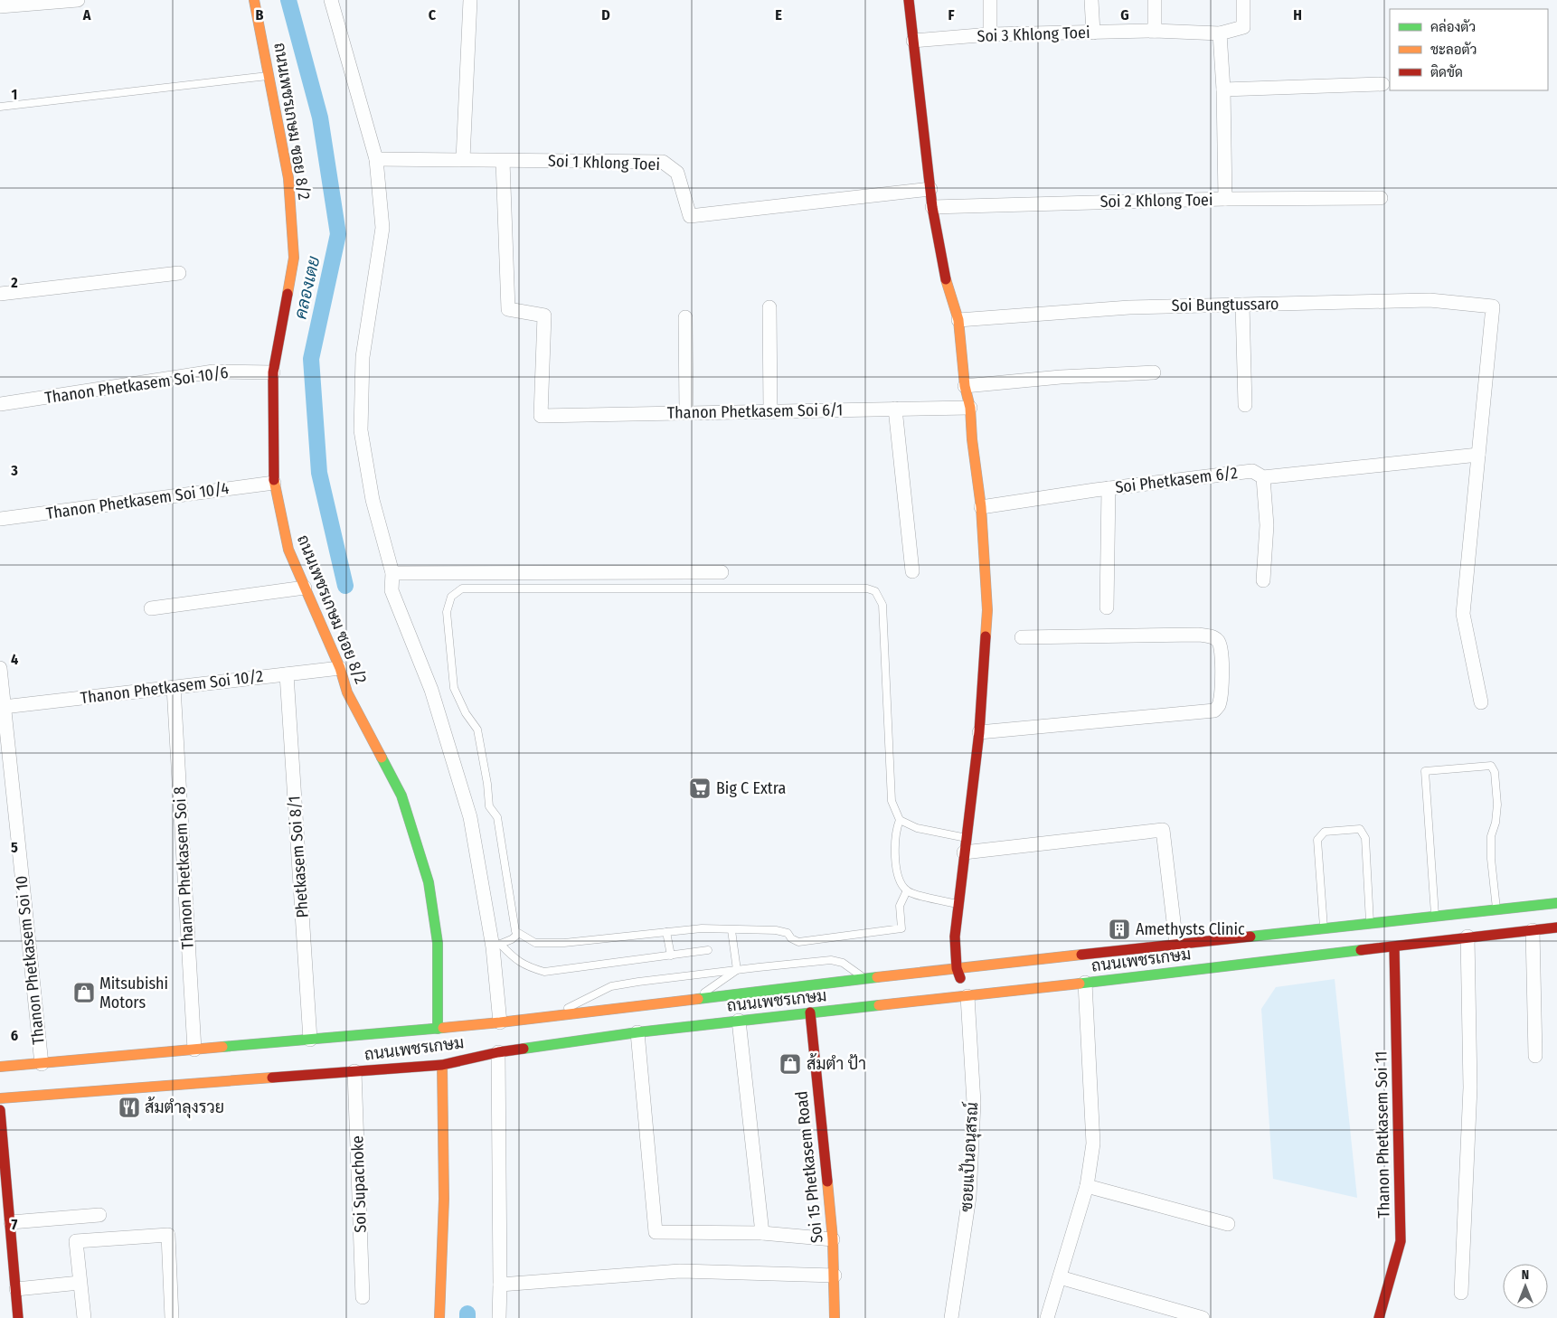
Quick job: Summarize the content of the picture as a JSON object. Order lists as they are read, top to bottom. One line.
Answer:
{"streets":{"main road":["ถนนเพชรเกษม ซอย 8/2","ถนนเพชรเกษม","Thanon Phetkasem Soi 11","Soi 15 Phetkasem Road"],"street":["Soi 3 Khlong Toei","Soi 1 Khlong Toei","Soi 2 Khlong Toei","Soi Bungtussaro","Thanon Phetkasem Soi 10/6","Thanon Phetkasem Soi 6/1","Soi Phetkasem 6/2","Thanon Phetkasem Soi 10/4","Thanon Phetkasem Soi 10/2","Phetkasem Soi 8/1","Thanon Phetkasem Soi 8","Thanon Phetkasem Soi 10","ซอยแป้นอนุสรณ์","Soi Supachoke"]},"crossings":[["ถนนเพชรเกษม ซอย 8/2","Thanon Phetkasem Soi 10/6"],["ถนนเพชรเกษม ซอย 8/2","Thanon Phetkasem Soi 10/4"],["ถนนเพชรเกษม ซอย 8/2","Thanon Phetkasem Soi 10/2"],["ถนนเพชรเกษม ซอย 8/2","ถนนเพชรเกษม"],["Soi 1 Khlong Toei","Thanon Phetkasem Soi 6/1"],["Soi Bungtussaro","Soi Phetkasem 6/2"],["Thanon Phetkasem Soi 10/2","Phetkasem Soi 8/1"],["Thanon Phetkasem Soi 10/2","Thanon Phetkasem Soi 8"],["Thanon Phetkasem Soi 10/2","Thanon Phetkasem Soi 10"],["Phetkasem Soi 8/1","ถนนเพชรเกษม"],["Thanon Phetkasem Soi 8","ถนนเพชรเกษม"],["Thanon Phetkasem Soi 10","ถนนเพชรเกษม"],["ถนนเพชรเกษม","Thanon Phetkasem Soi 11"],["ถนนเพชรเกษม","ซอยแป้นอนุสรณ์"],["ถนนเพชรเกษม","Soi 15 Phetkasem Road"],["ถนนเพชรเกษม","Soi Supachoke"]],"water":["คลองเตย"],"places":{"supermarket":["Big C Extra"],"building":["Amethysts Clinic"],"shop":["Mitsubishi Motors","ส้มตำ ป้า"],"restaurant":["ส้มตำลุงรวย"]},"legend":["คล่องตัว","ชะลอตัว","ติดขัด"],"north":"top","grid":{"columns":["A","B","C","D","E","F","G","H"],"rows":["1","2","3","4","5","6","7"]}}
